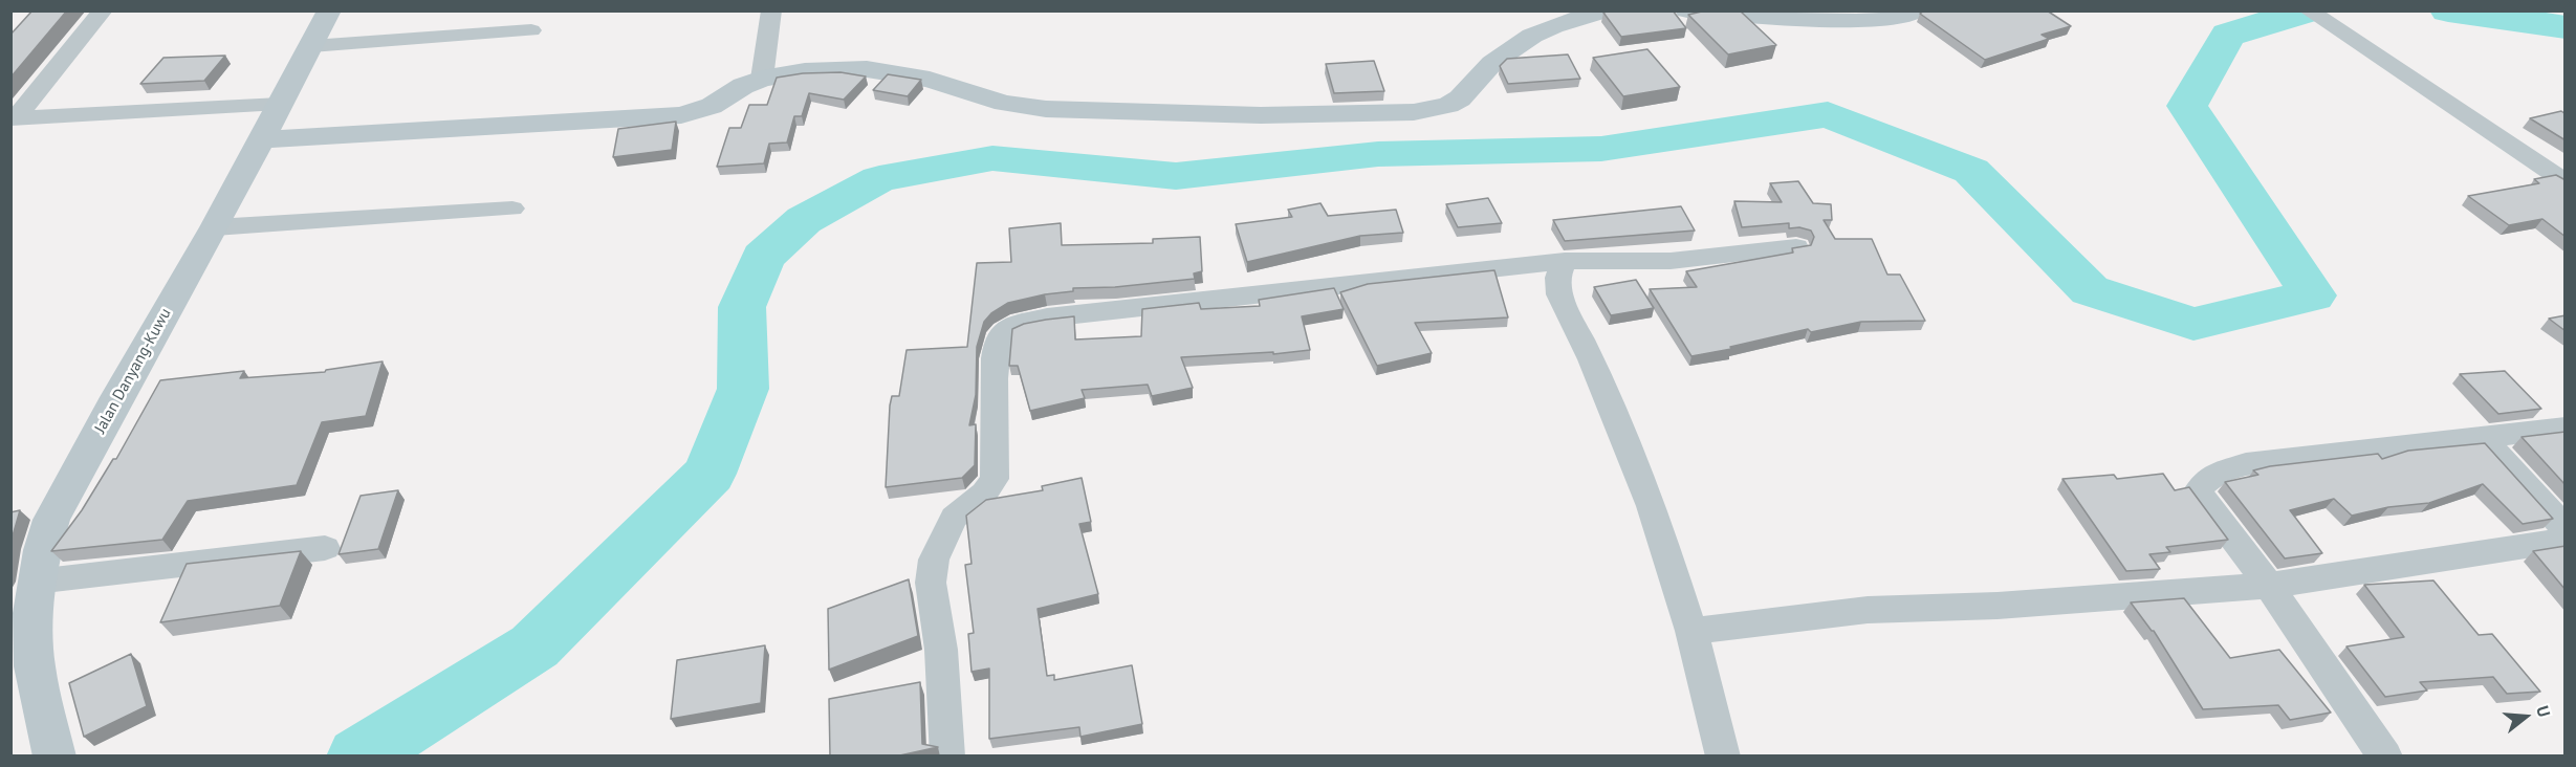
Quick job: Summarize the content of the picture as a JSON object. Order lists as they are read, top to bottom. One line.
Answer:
{"streets":{"street":["Jalan Danyang-Kuwu"]},"north":"right"}
